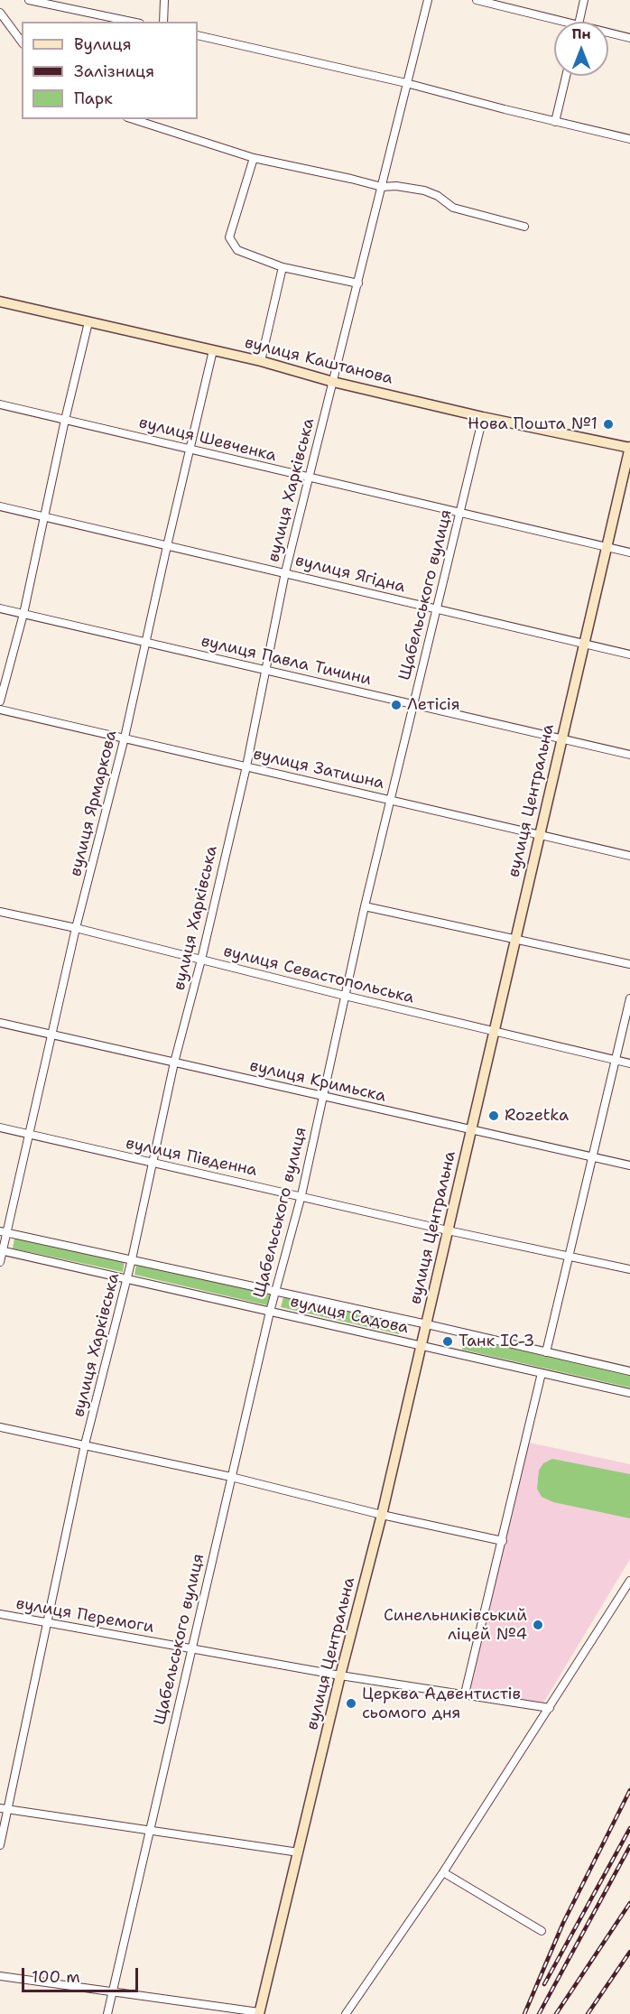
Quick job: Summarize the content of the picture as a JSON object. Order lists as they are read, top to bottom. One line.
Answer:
{"streets":{"main road":["вулиця Каштанова","вулиця Центральна"],"street":["вулиця Шевченка","вулиця Харківська","вулиця Ягідна","Щабельського вулиця","вулиця Павла Тичини","вулиця Затишна","вулиця Ярмаркова","вулиця Севастопольська","вулиця Кримьска","вулиця Південна","вулиця Садова","вулиця Перемоги"]},"crossings":[["вулиця Каштанова","вулиця Харківська"],["вулиця Каштанова","Щабельського вулиця"],["вулиця Каштанова","вулиця Центральна"],["вулиця Каштанова","вулиця Ярмаркова"],["вулиця Шевченка","вулиця Харківська"],["вулиця Шевченка","Щабельського вулиця"],["вулиця Шевченка","вулиця Центральна"],["вулиця Шевченка","вулиця Ярмаркова"],["вулиця Харківська","вулиця Ягідна"],["вулиця Харківська","вулиця Павла Тичини"],["вулиця Харківська","вулиця Затишна"],["вулиця Харківська","вулиця Севастопольська"],["вулиця Харківська","вулиця Кримьска"],["вулиця Харківська","вулиця Південна"],["вулиця Харківська","вулиця Садова"],["вулиця Харківська","вулиця Перемоги"],["вулиця Ягідна","Щабельського вулиця"],["вулиця Ягідна","вулиця Центральна"],["вулиця Ягідна","вулиця Ярмаркова"],["Щабельського вулиця","вулиця Павла Тичини"],["Щабельського вулиця","вулиця Затишна"],["Щабельського вулиця","вулиця Севастопольська"],["Щабельського вулиця","вулиця Кримьска"],["Щабельського вулиця","вулиця Південна"],["Щабельського вулиця","вулиця Садова"],["Щабельського вулиця","вулиця Перемоги"],["вулиця Павла Тичини","вулиця Центральна"],["вулиця Павла Тичини","вулиця Ярмаркова"],["вулиця Затишна","вулиця Центральна"],["вулиця Затишна","вулиця Ярмаркова"],["вулиця Центральна","вулиця Севастопольська"],["вулиця Центральна","вулиця Кримьска"],["вулиця Центральна","вулиця Південна"],["вулиця Центральна","вулиця Садова"],["вулиця Центральна","вулиця Перемоги"],["вулиця Ярмаркова","вулиця Севастопольська"],["вулиця Ярмаркова","вулиця Кримьска"],["вулиця Ярмаркова","вулиця Південна"],["вулиця Ярмаркова","вулиця Садова"]],"places":["Нова Пошта №1","Летісія","Rozetka","Танк ІС-3","Синельниківський ліцей №4","Церква Адвентистів сьомого дня"],"legend":["Вулиця","Залізниця","Парк"],"scale_bar":"100 m","north":"top"}
